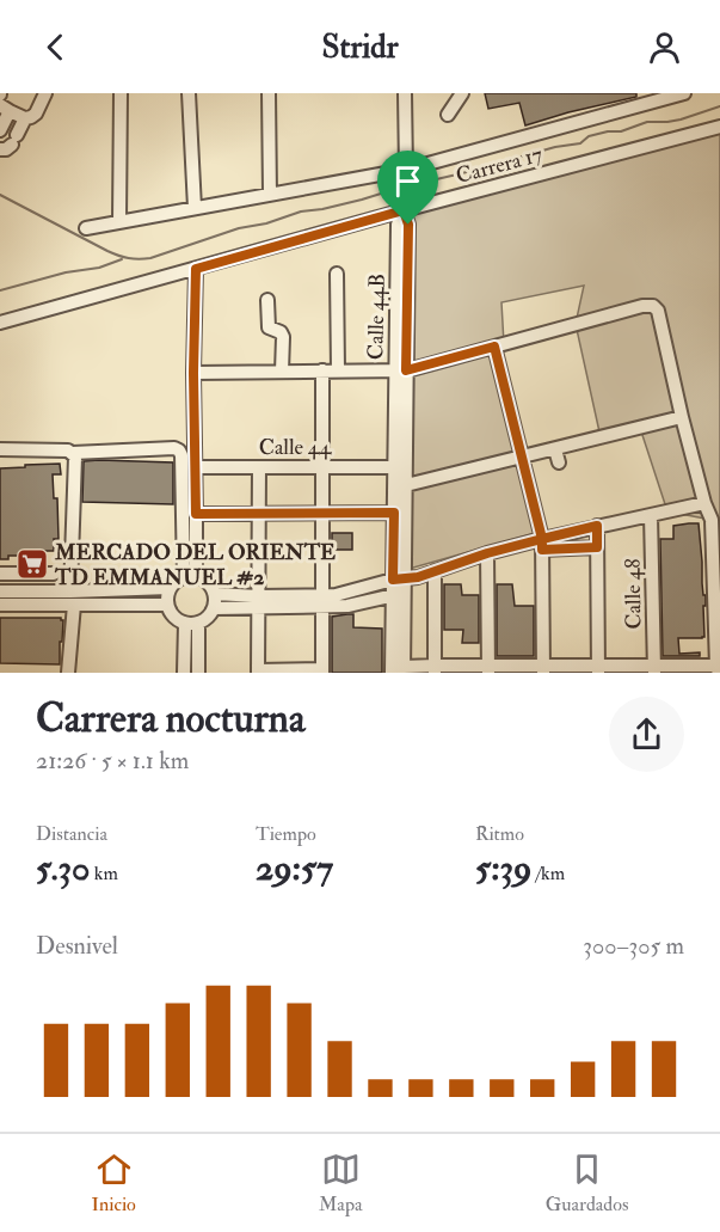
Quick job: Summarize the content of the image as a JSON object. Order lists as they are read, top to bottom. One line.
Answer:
{"streets":{"street":["Carrera 17","Calle 44B","Calle 44","Calle 48"]},"crossings":[["Carrera 17","Calle 44B"],["Calle 44B","Calle 44"]],"places":{"supermarket":["MERCADO DEL ORIENTE TD EMMANUEL #2"]},"page":{"header":"Stridr","heading":["Carrera nocturna","21:26 · 5 × 1.1 km"],"stats":[["Distancia","5.30 km"],["Tiempo","29:57"],["Ritmo","5:39 /km"]],"chart":["Desnivel","300–305 m"],"tabs":["Inicio","Mapa","Guardados"]}}
